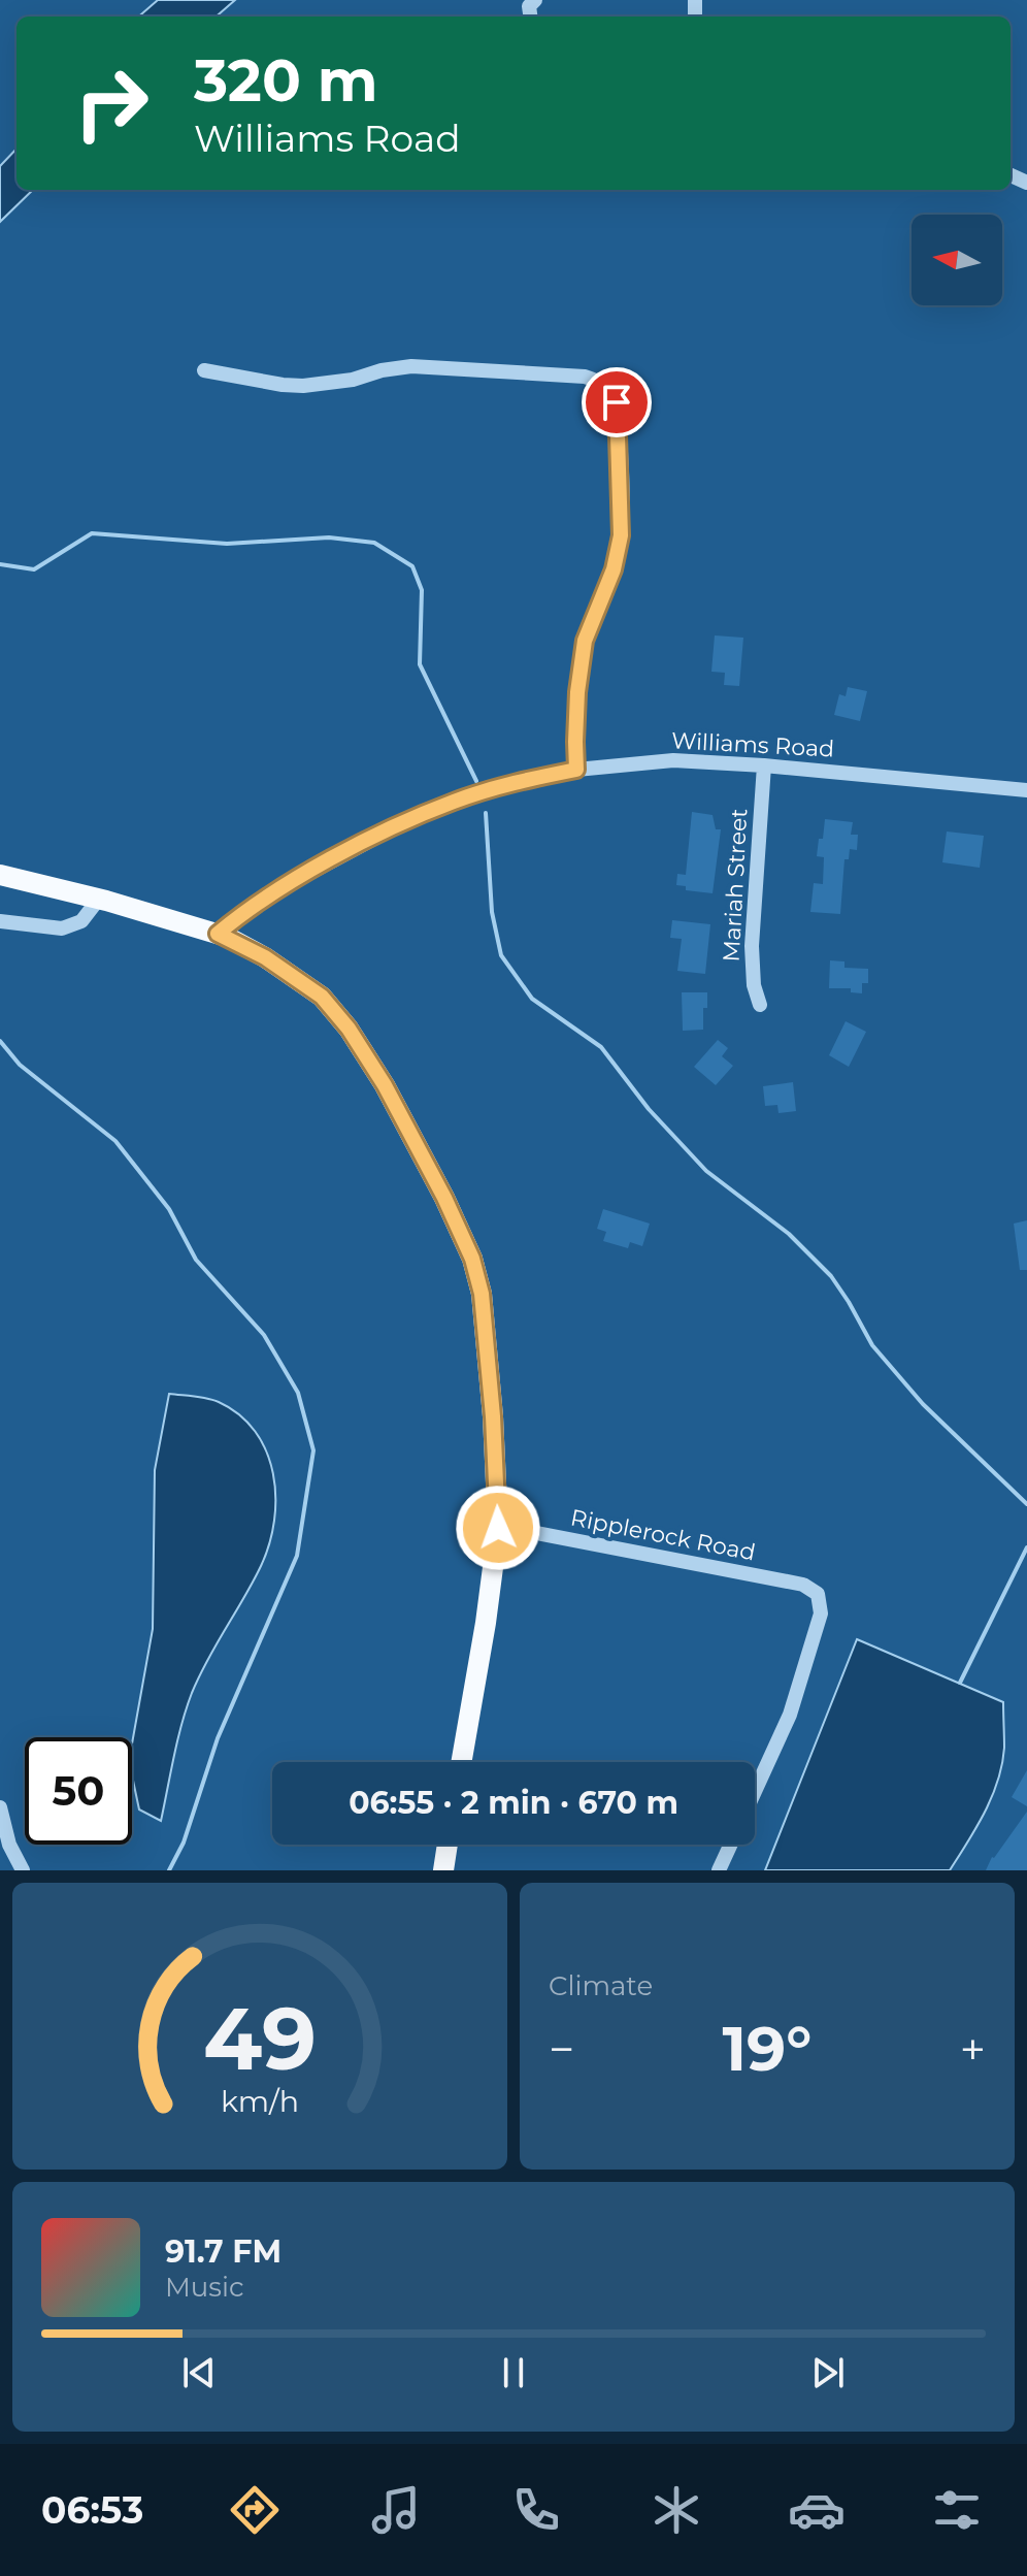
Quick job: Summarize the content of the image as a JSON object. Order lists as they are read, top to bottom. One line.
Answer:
{"streets":{"street":["Williams Road","Mariah Street","Ripplerock Road"]},"crossings":[["Williams Road","Mariah Street"]],"north":"left","page":{"turn":["320 m","Williams Road"],"limit":"50","trip":"06:55 · 2 min · 670 m","tile":"Climate","heat":["−","19°","+"],"song":["91.7 FM","Music"],"tabs":"06:53","gauge":["49","km/h"]}}
